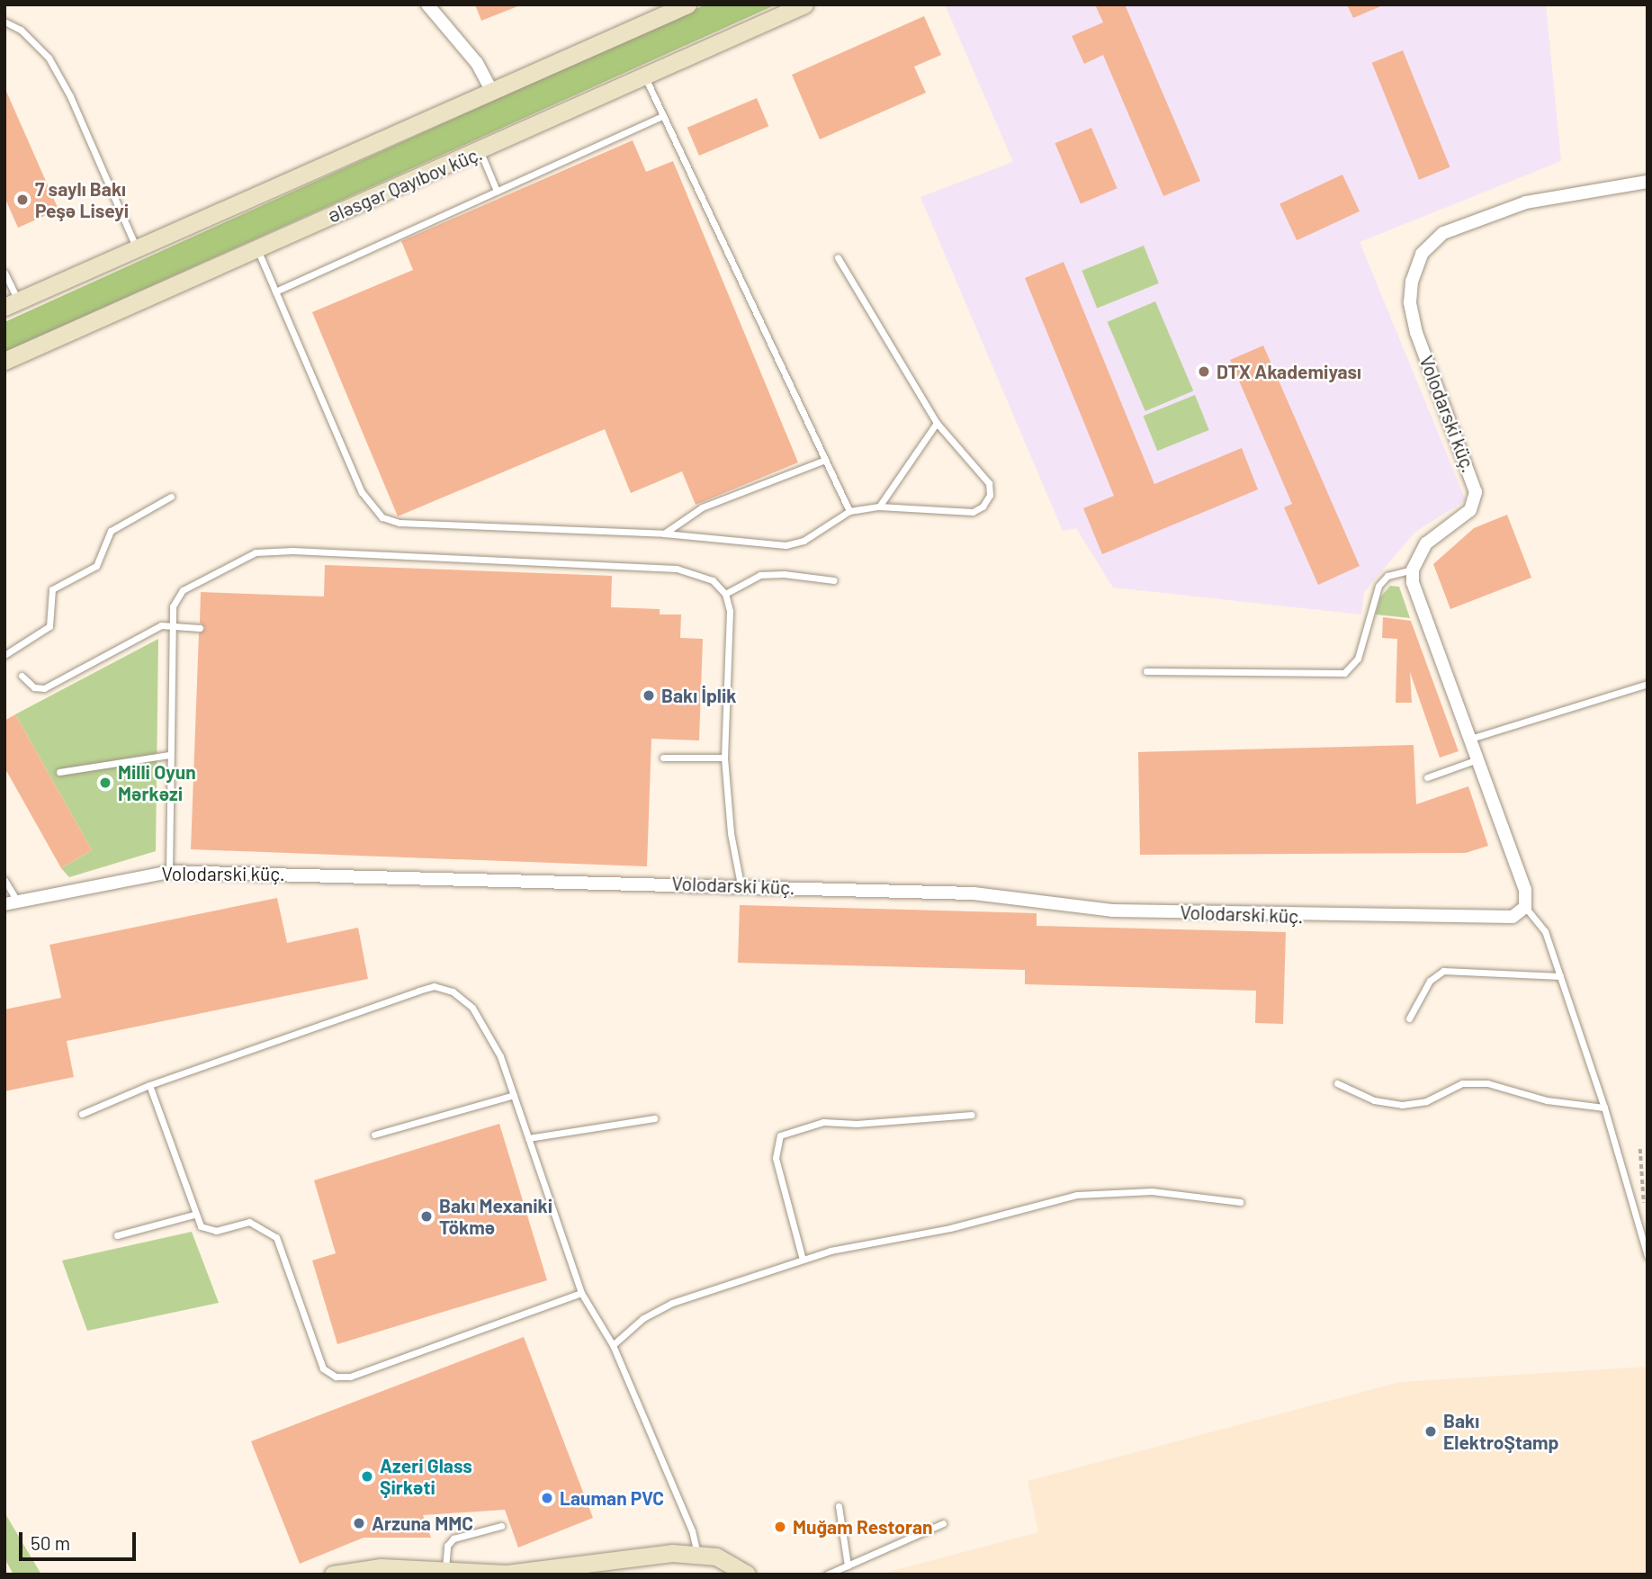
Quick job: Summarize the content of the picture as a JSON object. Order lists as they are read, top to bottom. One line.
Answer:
{"streets":{"main road":["Ələsgər Qayıbov küç."],"street":["Volodarski küç."]},"places":["7 saylı Bakı Peşə Liseyi","DTX Akademiyası","Bakı İplik","Milli Oyun Mərkəzi","Bakı Mexaniki Tökmə","Bakı ElektroŞtamp","Azeri Glass Şirkəti","Lauman PVC","Arzuna MMC","Muğam Restoran"],"scale_bar":"50 m"}
